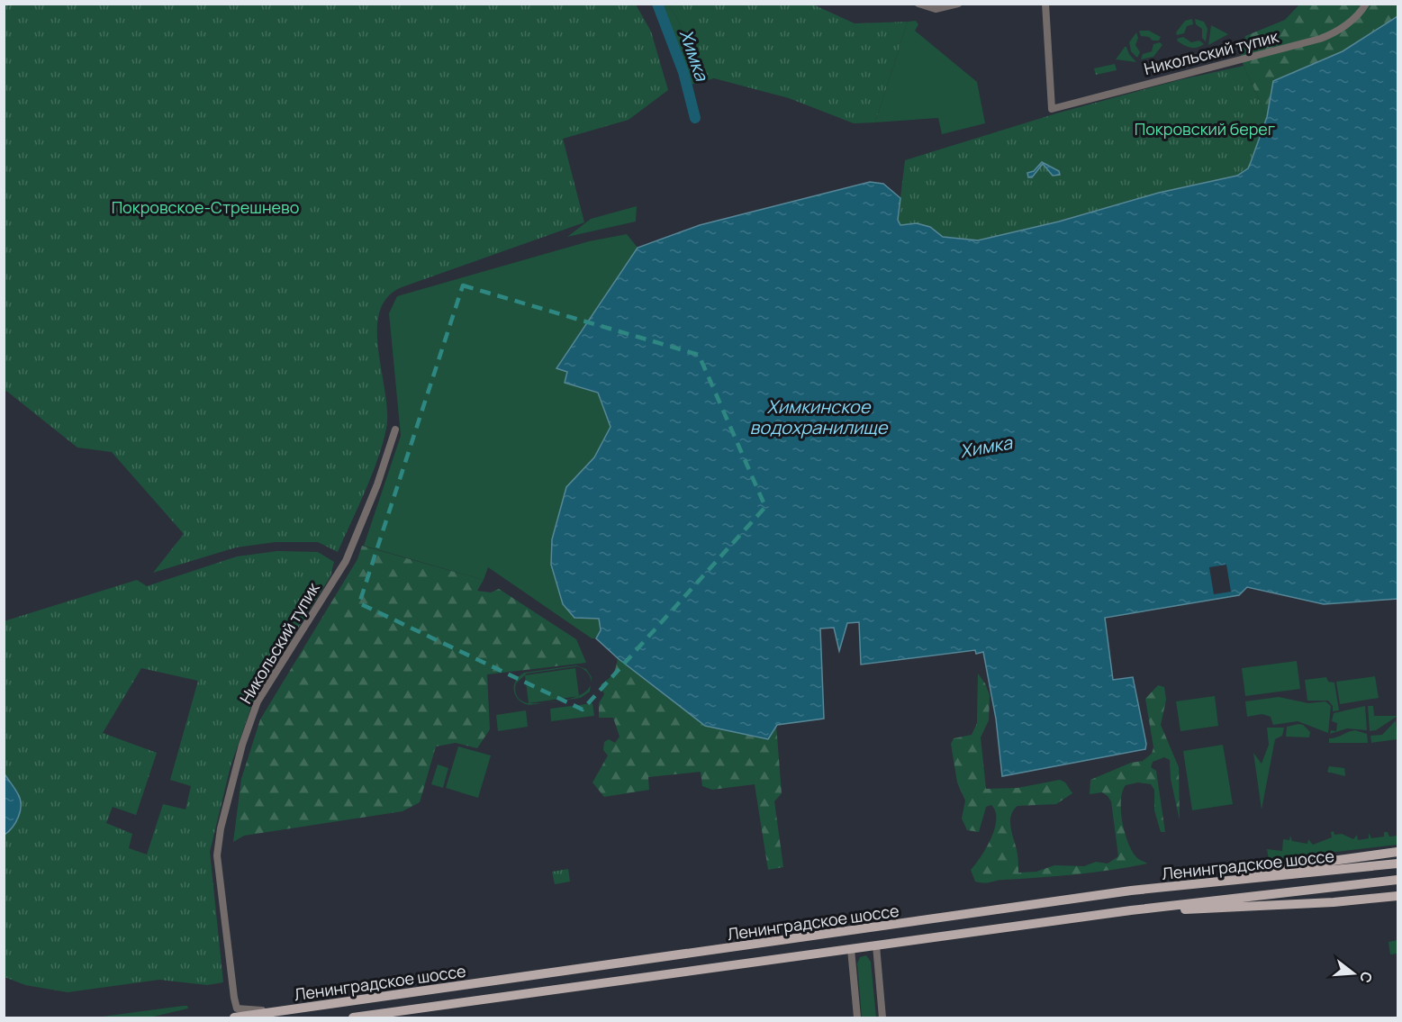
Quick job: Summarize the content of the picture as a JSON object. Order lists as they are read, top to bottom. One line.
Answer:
{"streets":{"main road":["Ленинградское шоссе"],"street":["Никольский тупик"]},"crossings":[["Никольский тупик","Ленинградское шоссе"]],"water":["Химка","Химкинское водохранилище"],"parks":["Покровский берег","Покровское-Стрешнево"],"north":"right"}
